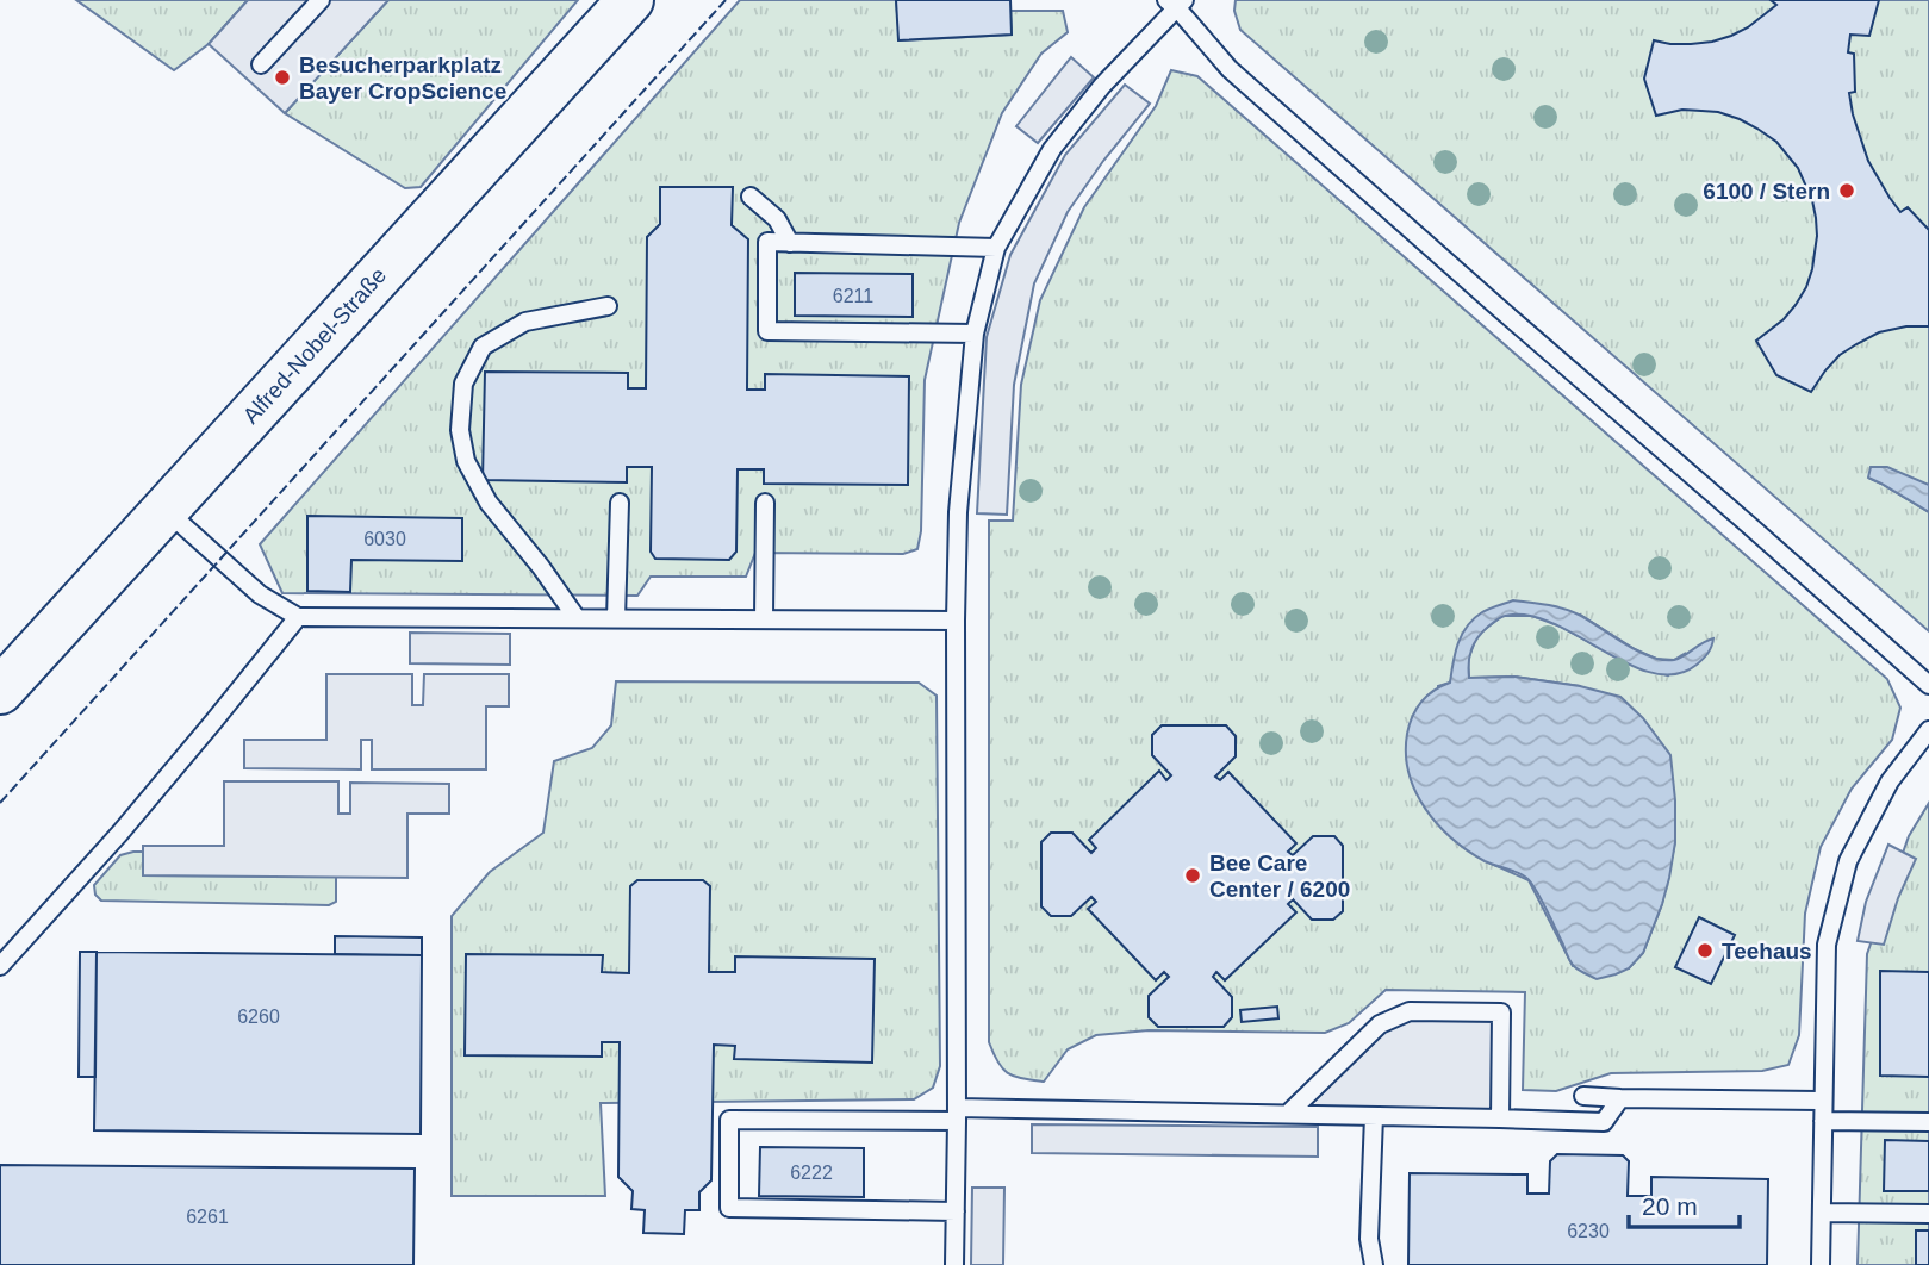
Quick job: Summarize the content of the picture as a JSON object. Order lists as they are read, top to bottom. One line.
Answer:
{"streets":{"street":["Alfred-Nobel-Straße"]},"places":["Besucherparkplatz Bayer CropScience","6100 / Stern","Bee Care Center / 6200","Teehaus"],"house_numbers":["6211","6030","6260","6222","6261","6230"],"scale_bar":"20 m"}
